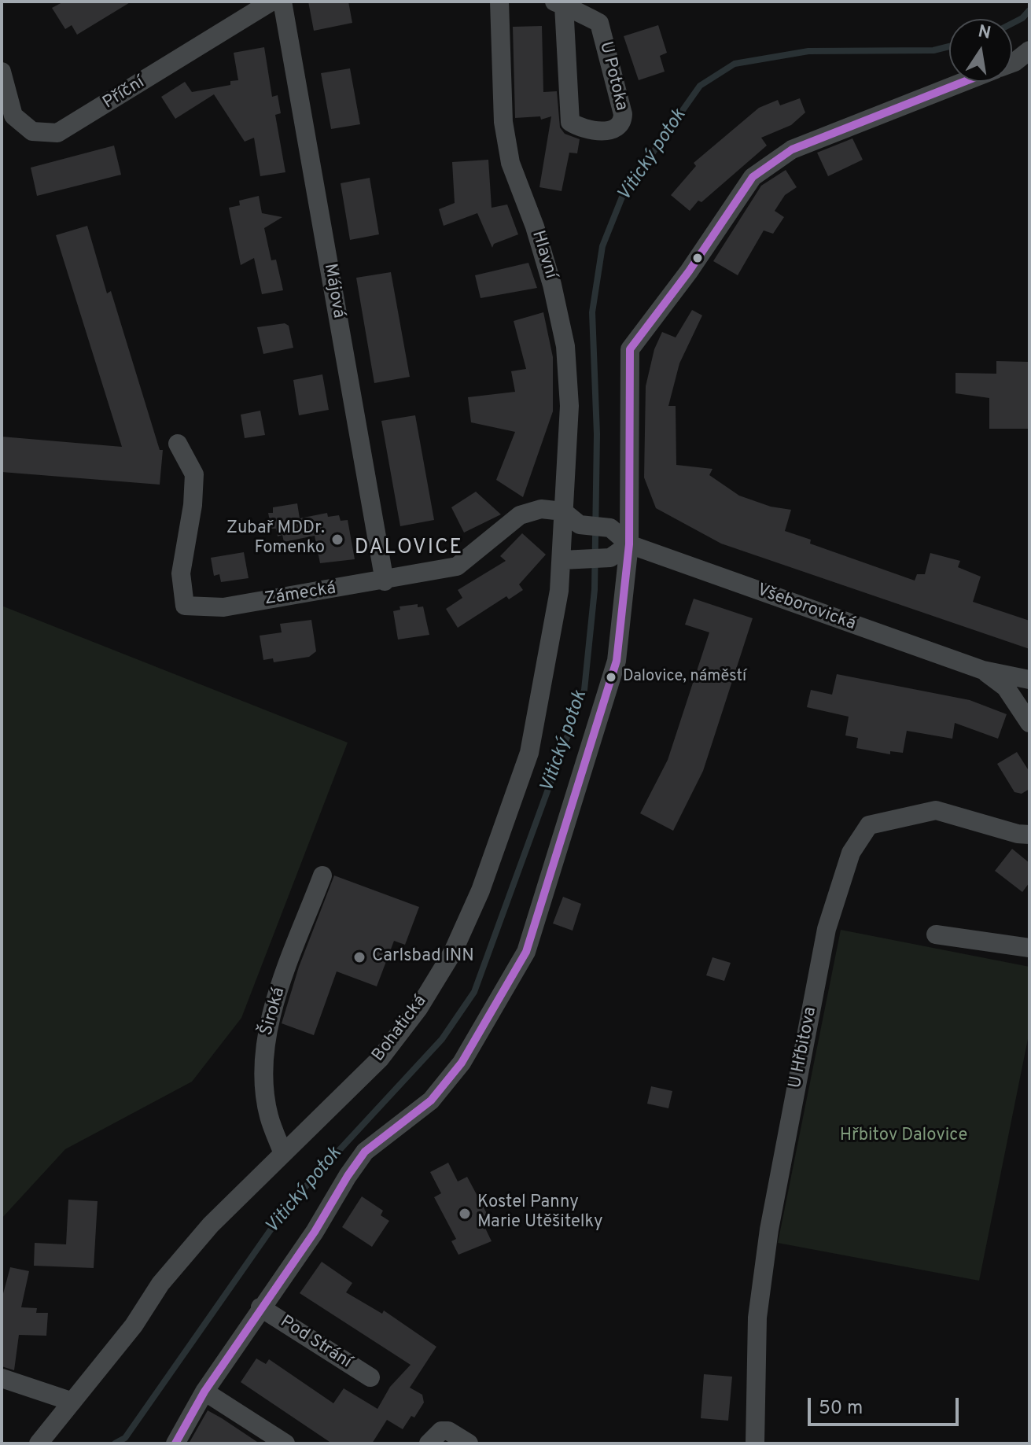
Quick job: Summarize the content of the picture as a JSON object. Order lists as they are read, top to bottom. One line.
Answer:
{"streets":{"street":["U Potoka","Příční","Hlavní","Májová","Zámecká","Všeborovická","Široká","Bohatická","U Hřbitova","Pod Strání"]},"crossings":[["Hlavní","Zámecká"],["Hlavní","Bohatická"],["Májová","Zámecká"],["Zámecká","Bohatická"],["Všeborovická","Pod Strání"],["Široká","Bohatická"]],"districts":["DALOVICE"],"water":["Vitický potok"],"parks":["Hřbitov Dalovice"],"places":["Zubař MDDr. Fomenko","Dalovice, náměstí","Carlsbad INN","Kostel Panny Marie Utěšitelky"],"scale_bar":"50 m","north":"top"}
